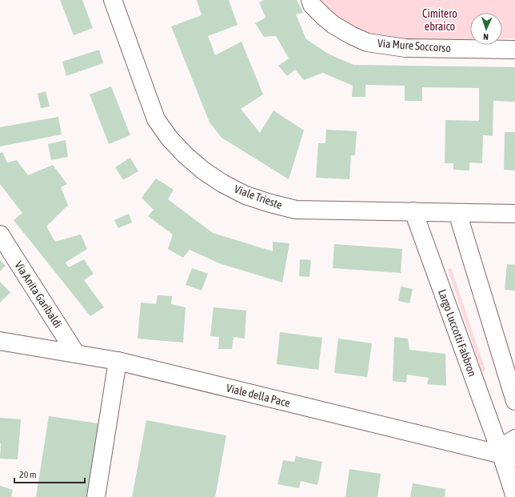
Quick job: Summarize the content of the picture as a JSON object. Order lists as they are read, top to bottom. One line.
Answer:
{"streets":{"street":["Via Mure Soccorso","Viale Trieste","Via Anita Garibaldi","Largo Luccotti Fabbron","Viale della Pace"]},"crossings":[["Viale Trieste","Largo Luccotti Fabbron"],["Via Anita Garibaldi","Viale della Pace"],["Largo Luccotti Fabbron","Viale della Pace"]],"parks":["Cimitero ebraico"],"scale_bar":"20 m","north":"bottom"}
